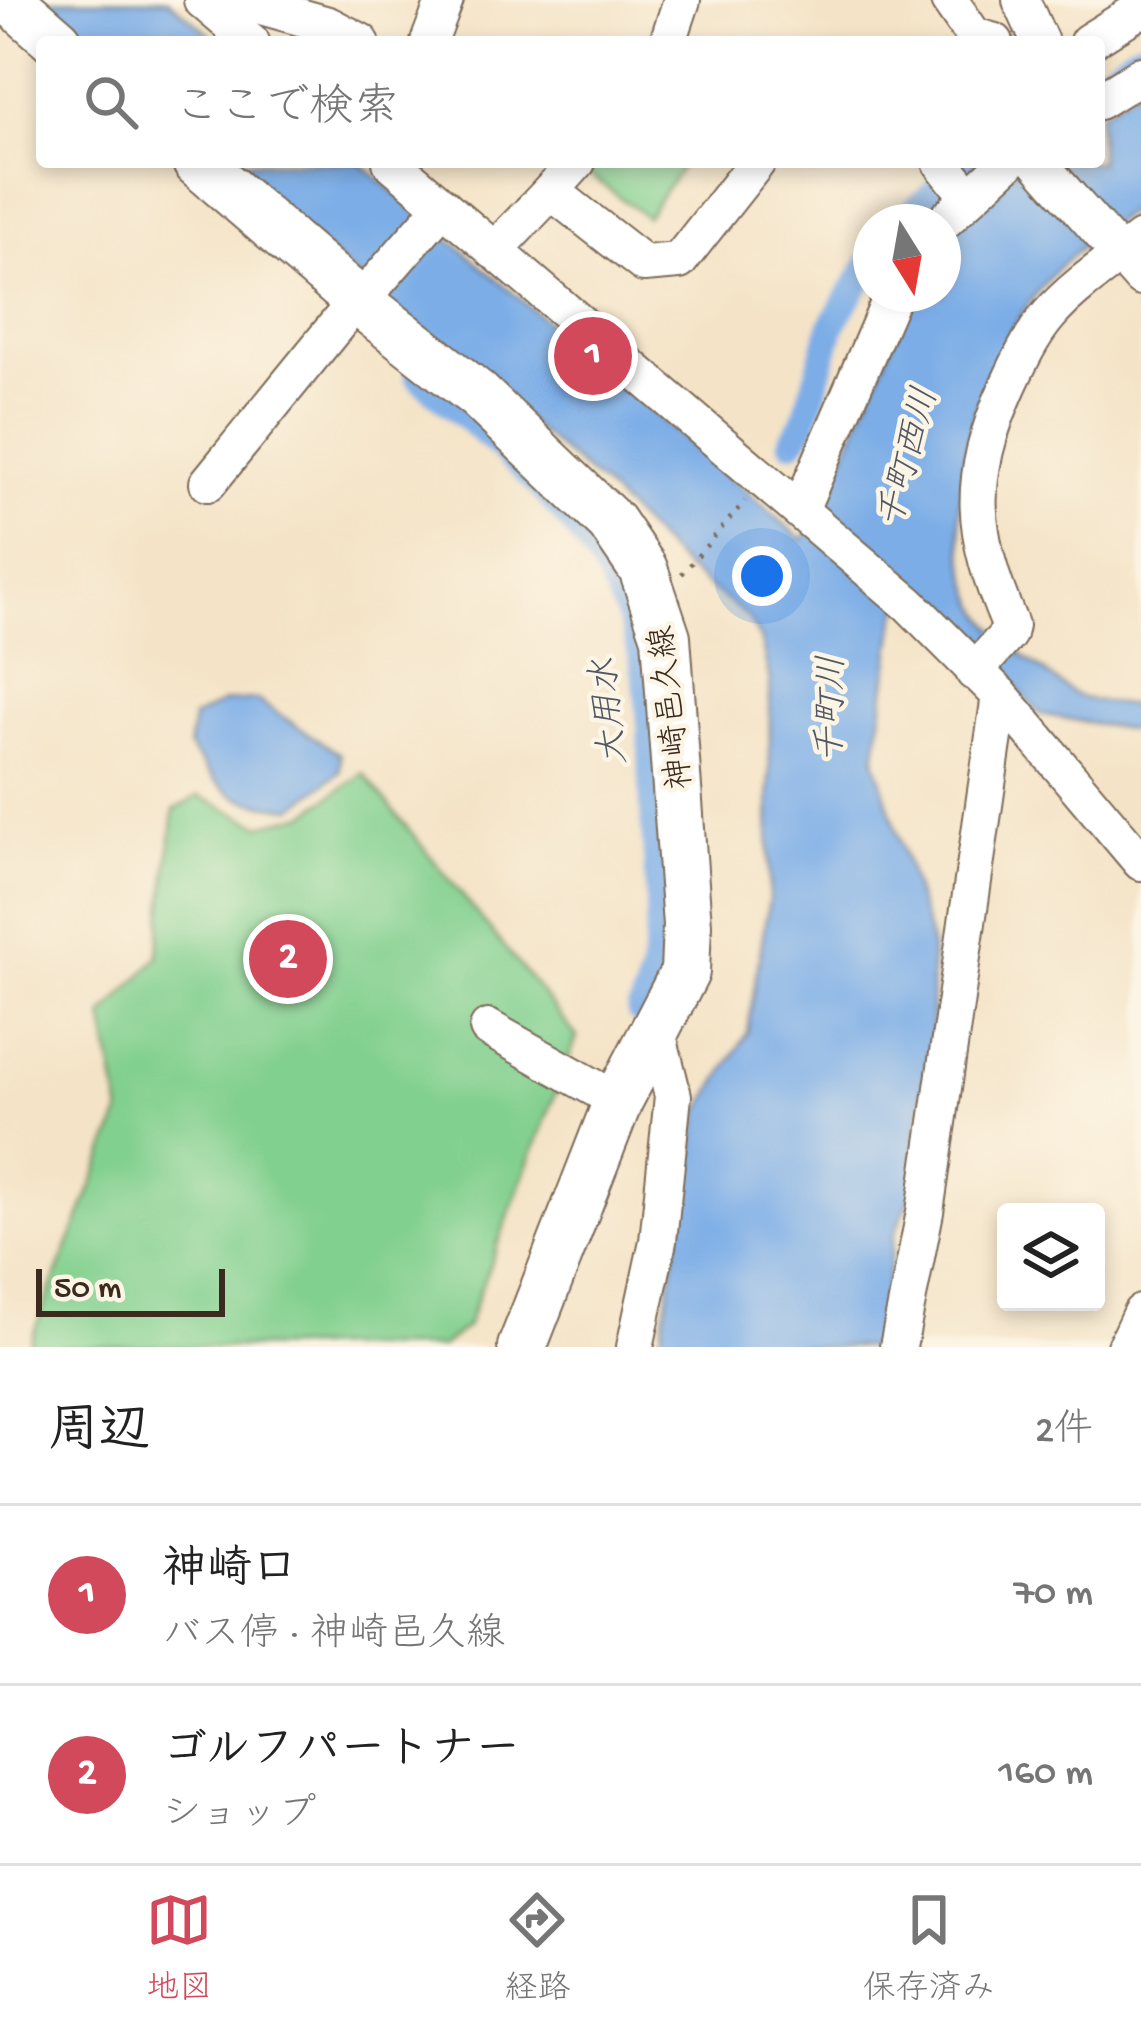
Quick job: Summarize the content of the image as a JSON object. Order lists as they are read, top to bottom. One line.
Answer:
{"streets":{"main road":["神崎邑久線"]},"water":["千町西川","千町川","大用水"],"scale_bar":"50 m","north":"bottom","page":{"search":"ここで検索","pins":["1","2"],"scale":"50 m","heading":["周辺","2件"],"list":[{"mark":"1","name":"神崎口","note":"バス停 · 神崎邑久線","value":"70 m"},{"mark":"2","name":"ゴルフパートナー","note":"ショップ","value":"160 m"}],"nav":["地図","経路","保存済み"]}}
